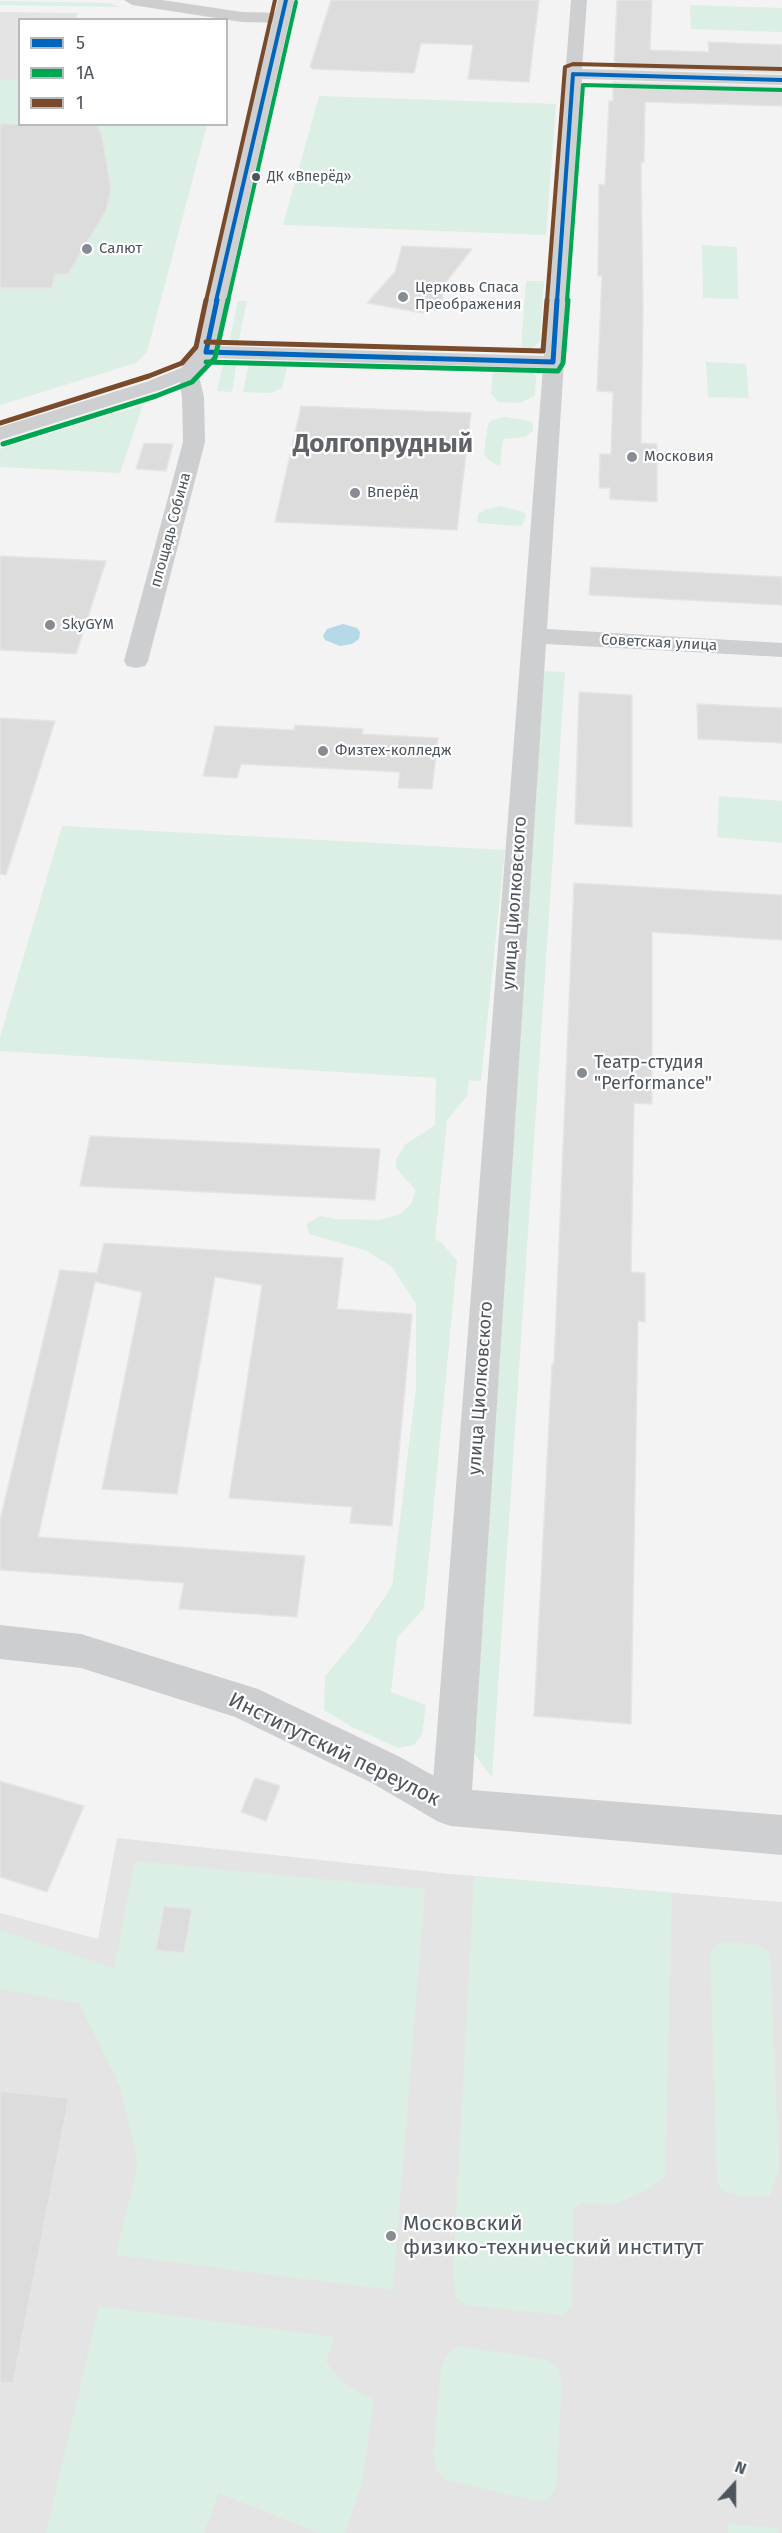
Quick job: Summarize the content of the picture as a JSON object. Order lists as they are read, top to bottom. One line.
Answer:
{"streets":{"street":["площадь Собина","Советская улица","улица Циолковского","Институтский переулок"]},"crossings":[["Советская улица","улица Циолковского"],["улица Циолковского","Институтский переулок"]],"districts":["Долгопрудный"],"places":["ДК «Вперёд»","Салют","Церковь Спаса Преображения","Московия","Вперёд","SkyGYM","Физтех-колледж","Театр-студия \"Performance\"","Московский физико-технический институт"],"lines":["transit line 5","transit line 1","transit line 1А"],"legend":["5","1А","1"],"north":"top"}
